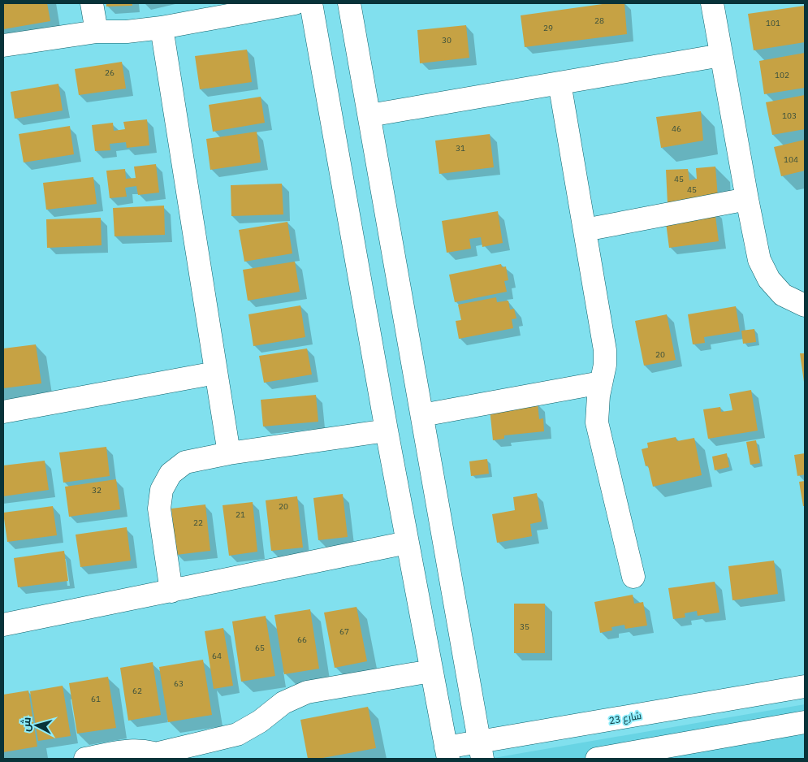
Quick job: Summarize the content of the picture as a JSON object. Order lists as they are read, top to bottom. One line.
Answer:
{"streets":{"street":["شارع 23"]},"house_numbers":["28","101","29","30","26","102","103","46","31","104","45","45","20","32","20","21","22","35","67","66","65","64","63","62","61"],"north":"left"}
